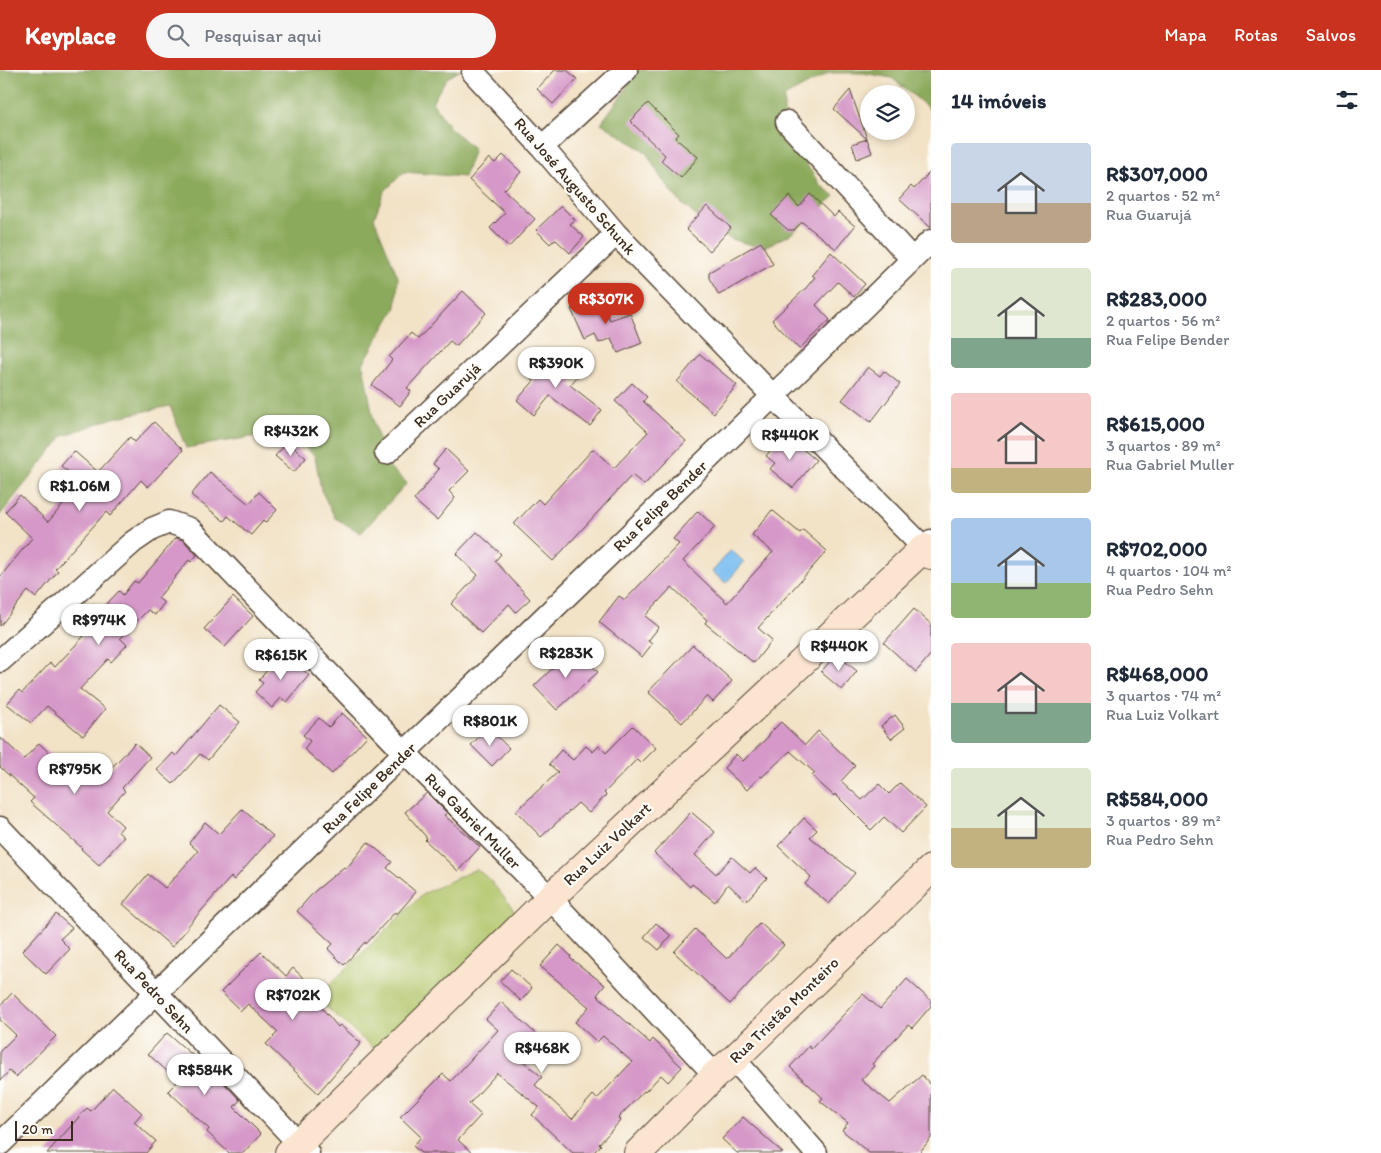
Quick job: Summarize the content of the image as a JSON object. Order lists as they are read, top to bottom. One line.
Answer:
{"streets":{"street":["Rua José Augusto Schunk","Rua Guarujá","Rua Felipe Bender","Rua Gabriel Muller","Rua Luiz Volkart","Rua Pedro Sehn","Rua Tristão Monteiro"]},"crossings":[["Rua José Augusto Schunk","Rua Guarujá"],["Rua José Augusto Schunk","Rua Felipe Bender"],["Rua José Augusto Schunk","Rua Luiz Volkart"],["Rua Felipe Bender","Rua Gabriel Muller"],["Rua Felipe Bender","Rua Pedro Sehn"],["Rua Gabriel Muller","Rua Luiz Volkart"],["Rua Gabriel Muller","Rua Tristão Monteiro"],["Rua Luiz Volkart","Rua Pedro Sehn"]],"scale_bar":"20 m","page":{"header":"Keyplace","search":"Pesquisar aqui","nav":["Mapa","Rotas","Salvos"],"heading":"14 imóveis","list":[{"name":"R$307,000","note":"2 quartos · 52 m² · Rua Guarujá"},{"name":"R$283,000","note":"2 quartos · 56 m² · Rua Felipe Bender"},{"name":"R$615,000","note":"3 quartos · 89 m² · Rua Gabriel Muller"},{"name":"R$702,000","note":"4 quartos · 104 m² · Rua Pedro Sehn"},{"name":"R$468,000","note":"3 quartos · 74 m² · Rua Luiz Volkart"},{"name":"R$584,000","note":"3 quartos · 89 m² · Rua Pedro Sehn"}],"price":["R$307K","R$390K","R$432K","R$440K","R$1.06M","R$974K","R$440K","R$283K","R$615K","R$801K","R$795K","R$702K","R$468K","R$584K"],"scale":"20 m"}}
